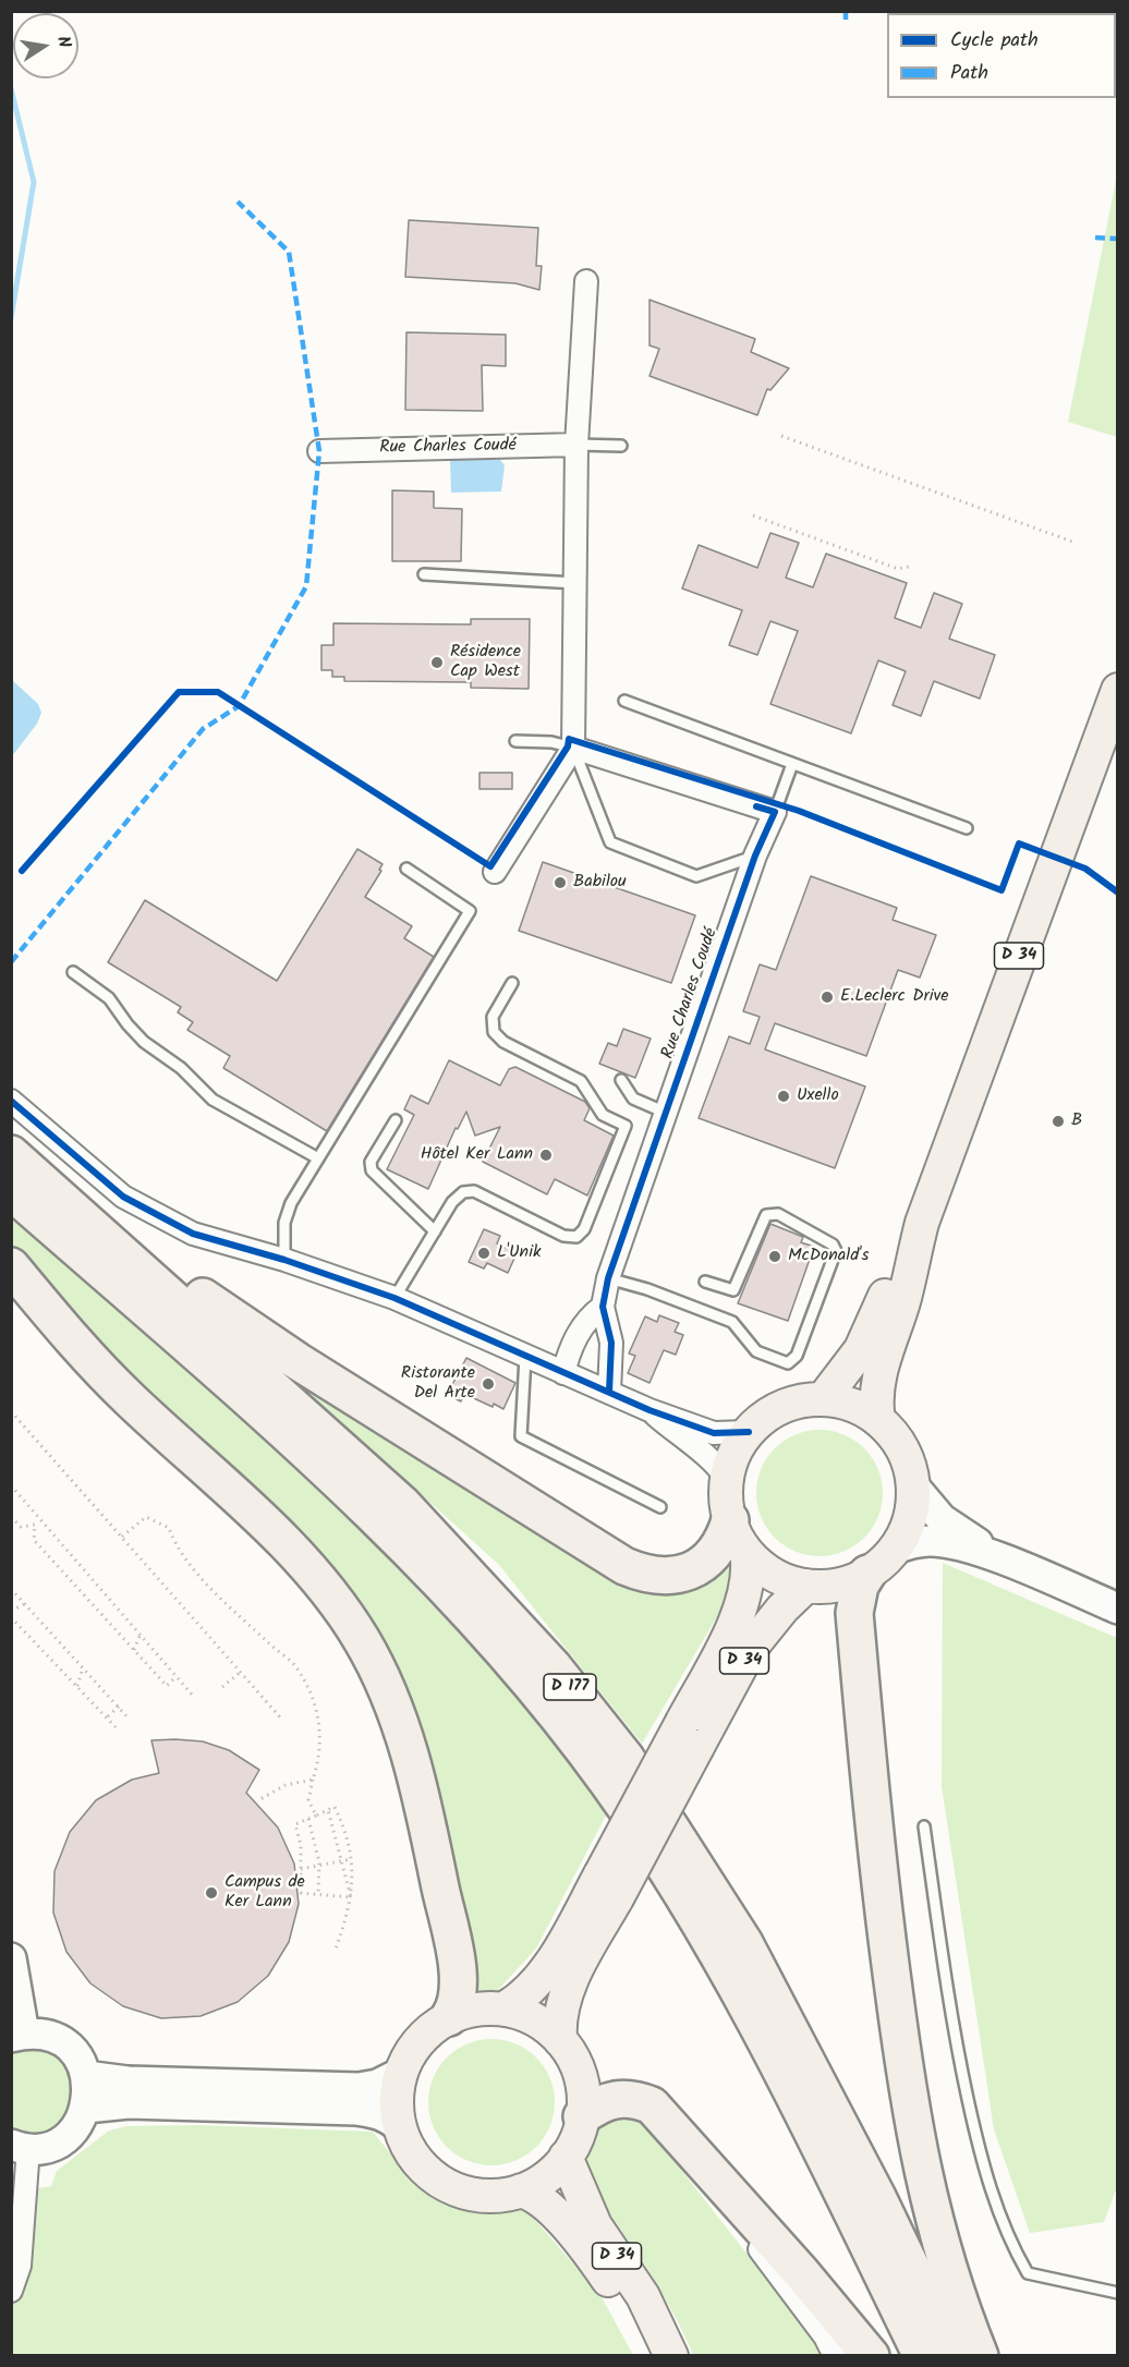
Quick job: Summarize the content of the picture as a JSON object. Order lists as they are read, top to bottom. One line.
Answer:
{"streets":{"highway":["D 177"],"main road":["D 34"],"street":["Rue Charles Coudé"]},"places":["Résidence Cap West","Babilou","E.Leclerc Drive","Uxello","B","Hôtel Ker Lann","L'Unik","McDonald's","Ristorante Del Arte","Campus de Ker Lann"],"legend":["Cycle path","Path"],"north":"right"}
